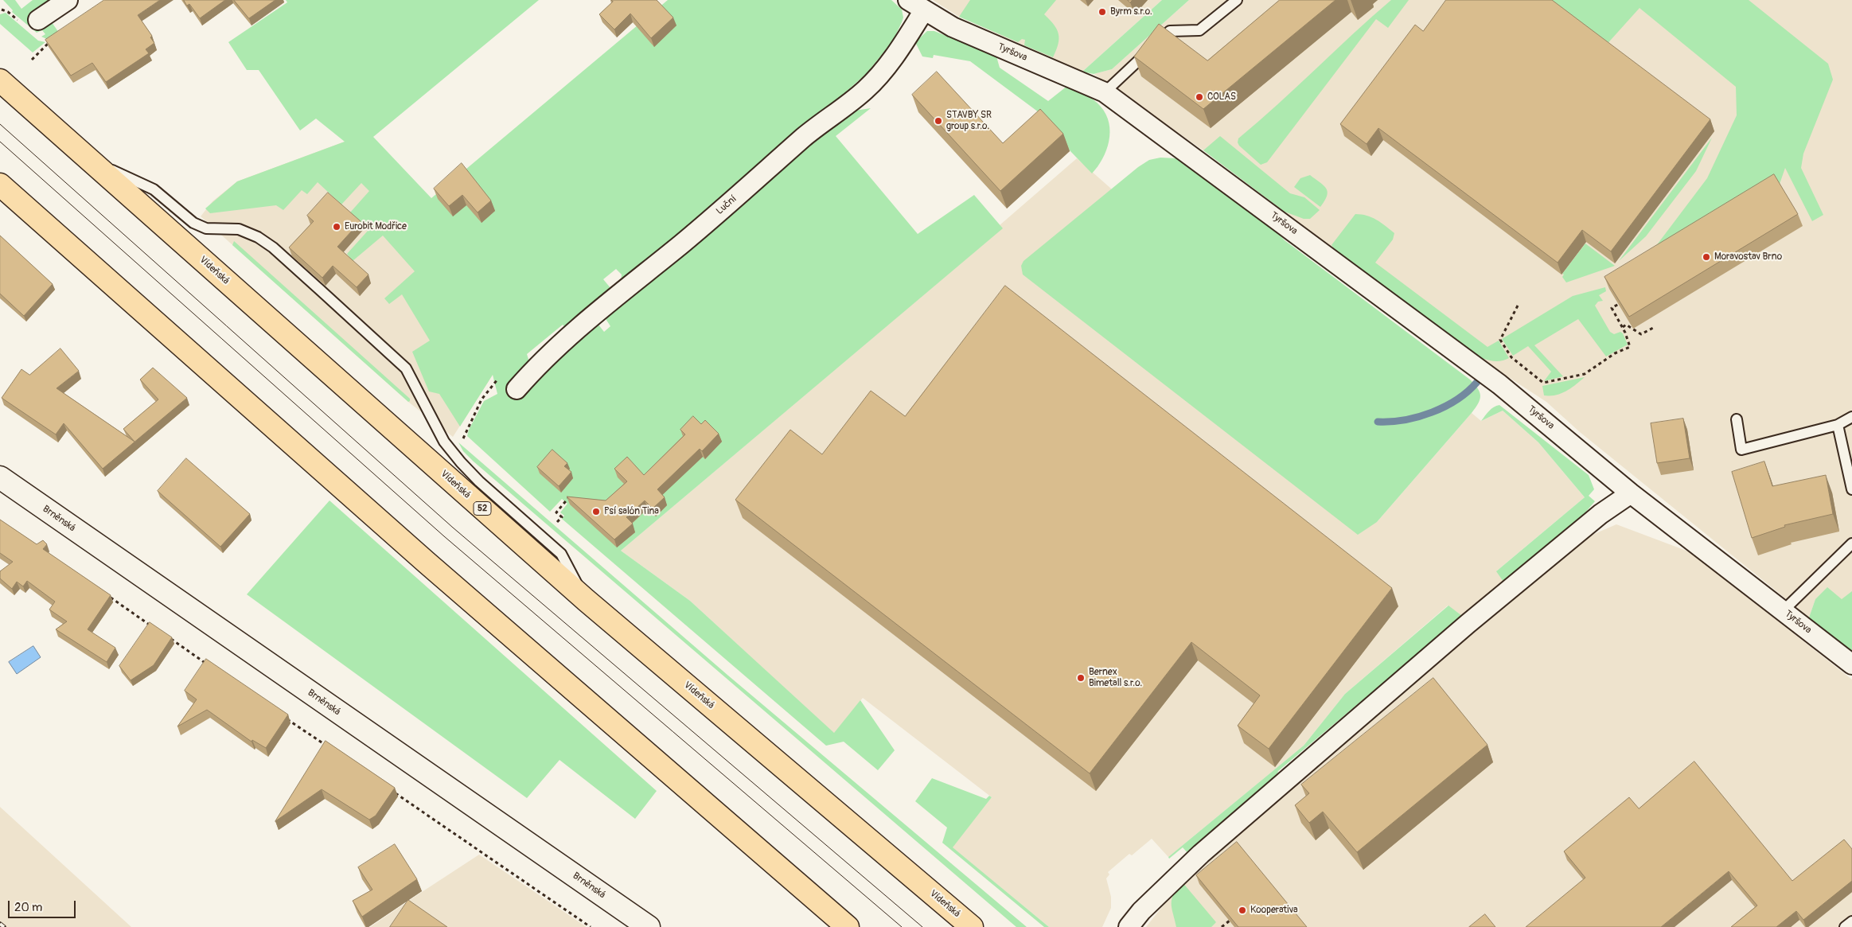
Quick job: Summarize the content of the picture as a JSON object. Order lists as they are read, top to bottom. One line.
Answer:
{"streets":{"highway":["Vídeňská","52"],"street":["Tyršova","Luční","Brněnská"]},"crossings":[["Tyršova","Luční"]],"places":["Byrm s.r.o.","COLAS","STAVBY SR group s.r.o.","Eurobit Modřice","Moravostav Brno","Psí salón Tina","Bernex Bimetall s.r.o.","Kooperativa"],"scale_bar":"20 m"}
